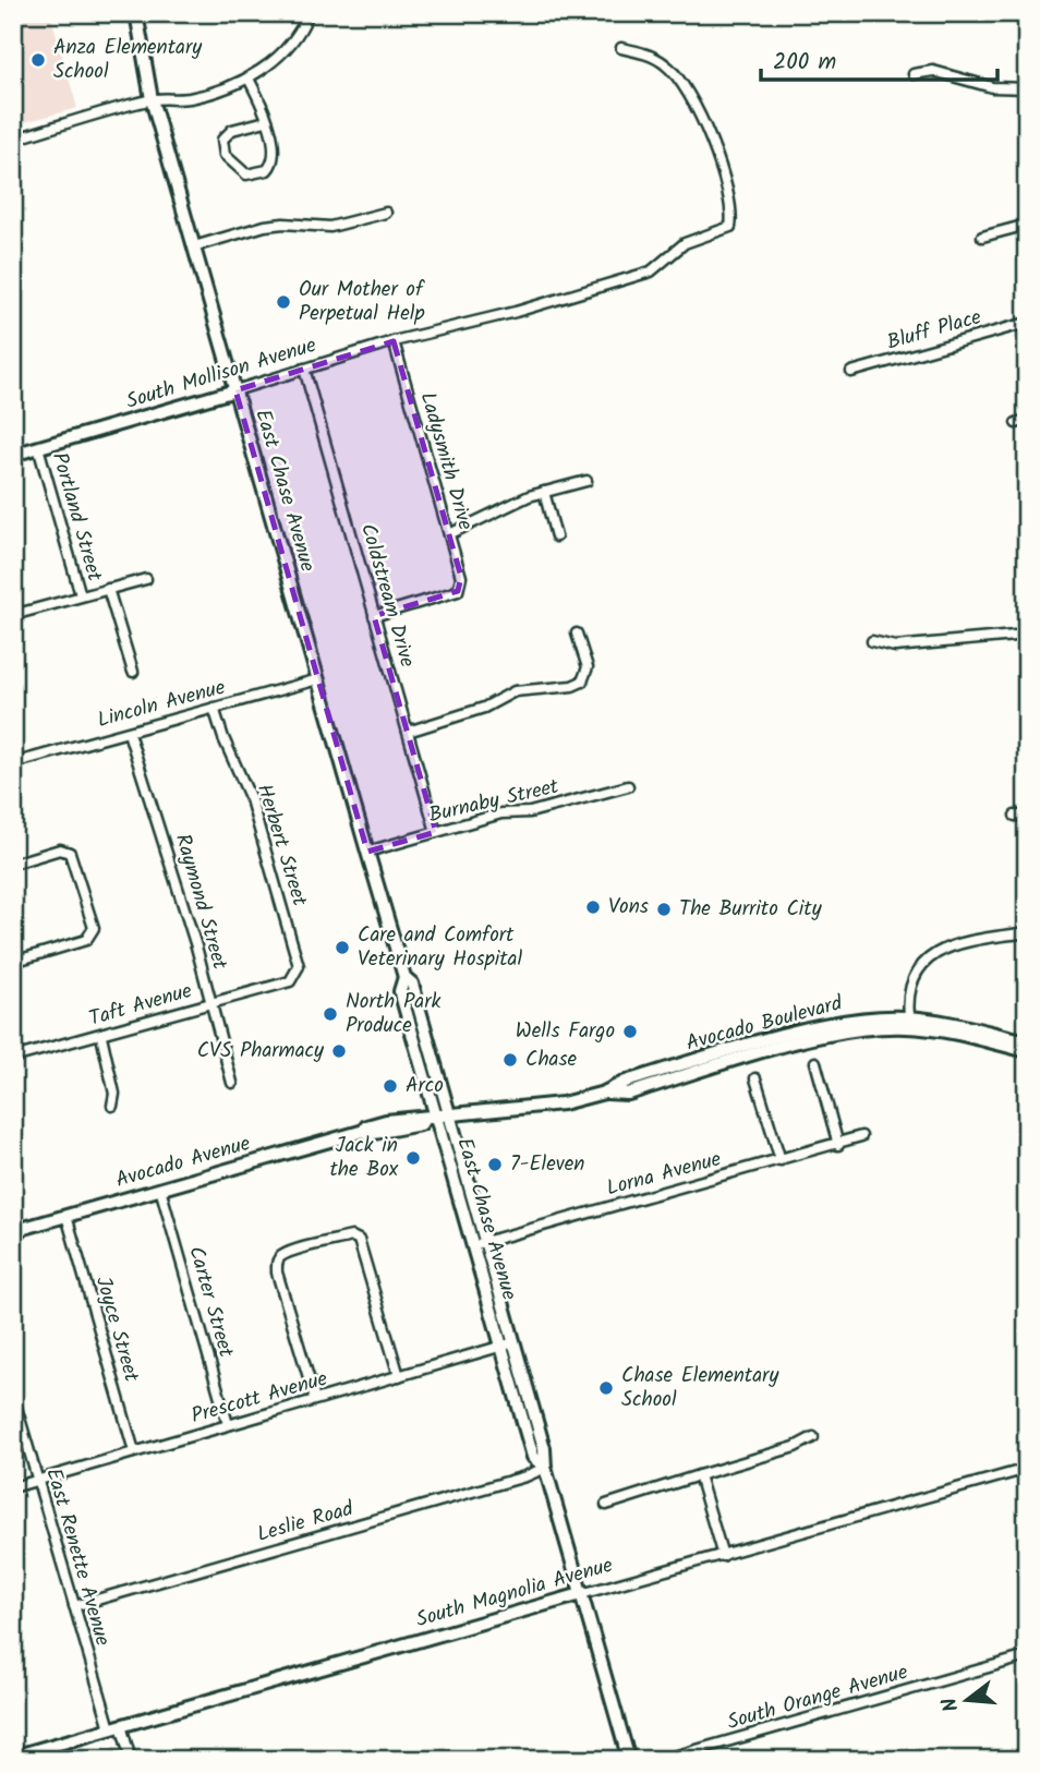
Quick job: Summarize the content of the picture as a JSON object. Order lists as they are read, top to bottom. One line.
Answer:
{"streets":{"main road":["South Mollison Avenue","East Chase Avenue","Avocado Boulevard","Avocado Avenue","South Magnolia Avenue"],"street":["Bluff Place","Ladysmith Drive","Portland Street","Coldstream Drive","Lincoln Avenue","Burnaby Street","Herbert Street","Raymond Street","Taft Avenue","Lorna Avenue","Carter Street","Joyce Street","Prescott Avenue","Leslie Road","East Renette Avenue","South Orange Avenue"]},"crossings":[["South Mollison Avenue","Ladysmith Drive"],["South Mollison Avenue","East Chase Avenue"],["South Mollison Avenue","Portland Street"],["South Mollison Avenue","Coldstream Drive"],["Ladysmith Drive","Coldstream Drive"],["East Chase Avenue","Lincoln Avenue"],["East Chase Avenue","Burnaby Street"],["East Chase Avenue","Avocado Boulevard"],["East Chase Avenue","Avocado Avenue"],["East Chase Avenue","Lorna Avenue"],["East Chase Avenue","Prescott Avenue"],["East Chase Avenue","Leslie Road"],["East Chase Avenue","South Magnolia Avenue"],["Coldstream Drive","Burnaby Street"],["Lincoln Avenue","Herbert Street"],["Lincoln Avenue","Raymond Street"],["Herbert Street","Taft Avenue"],["Raymond Street","Taft Avenue"],["Avocado Boulevard","Avocado Avenue"],["Avocado Avenue","Carter Street"],["Avocado Avenue","Joyce Street"],["Carter Street","Prescott Avenue"],["Joyce Street","Prescott Avenue"],["Prescott Avenue","East Renette Avenue"],["Leslie Road","East Renette Avenue"],["East Renette Avenue","South Magnolia Avenue"]],"places":["Anza Elementary School","Our Mother of Perpetual Help","Vons","The Burrito City","Care and Comfort Veterinary Hospital","North Park Produce","Wells Fargo","CVS Pharmacy","Chase","Arco","Jack in the Box","7-Eleven","Chase Elementary School"],"scale_bar":"200 m","north":"left"}
